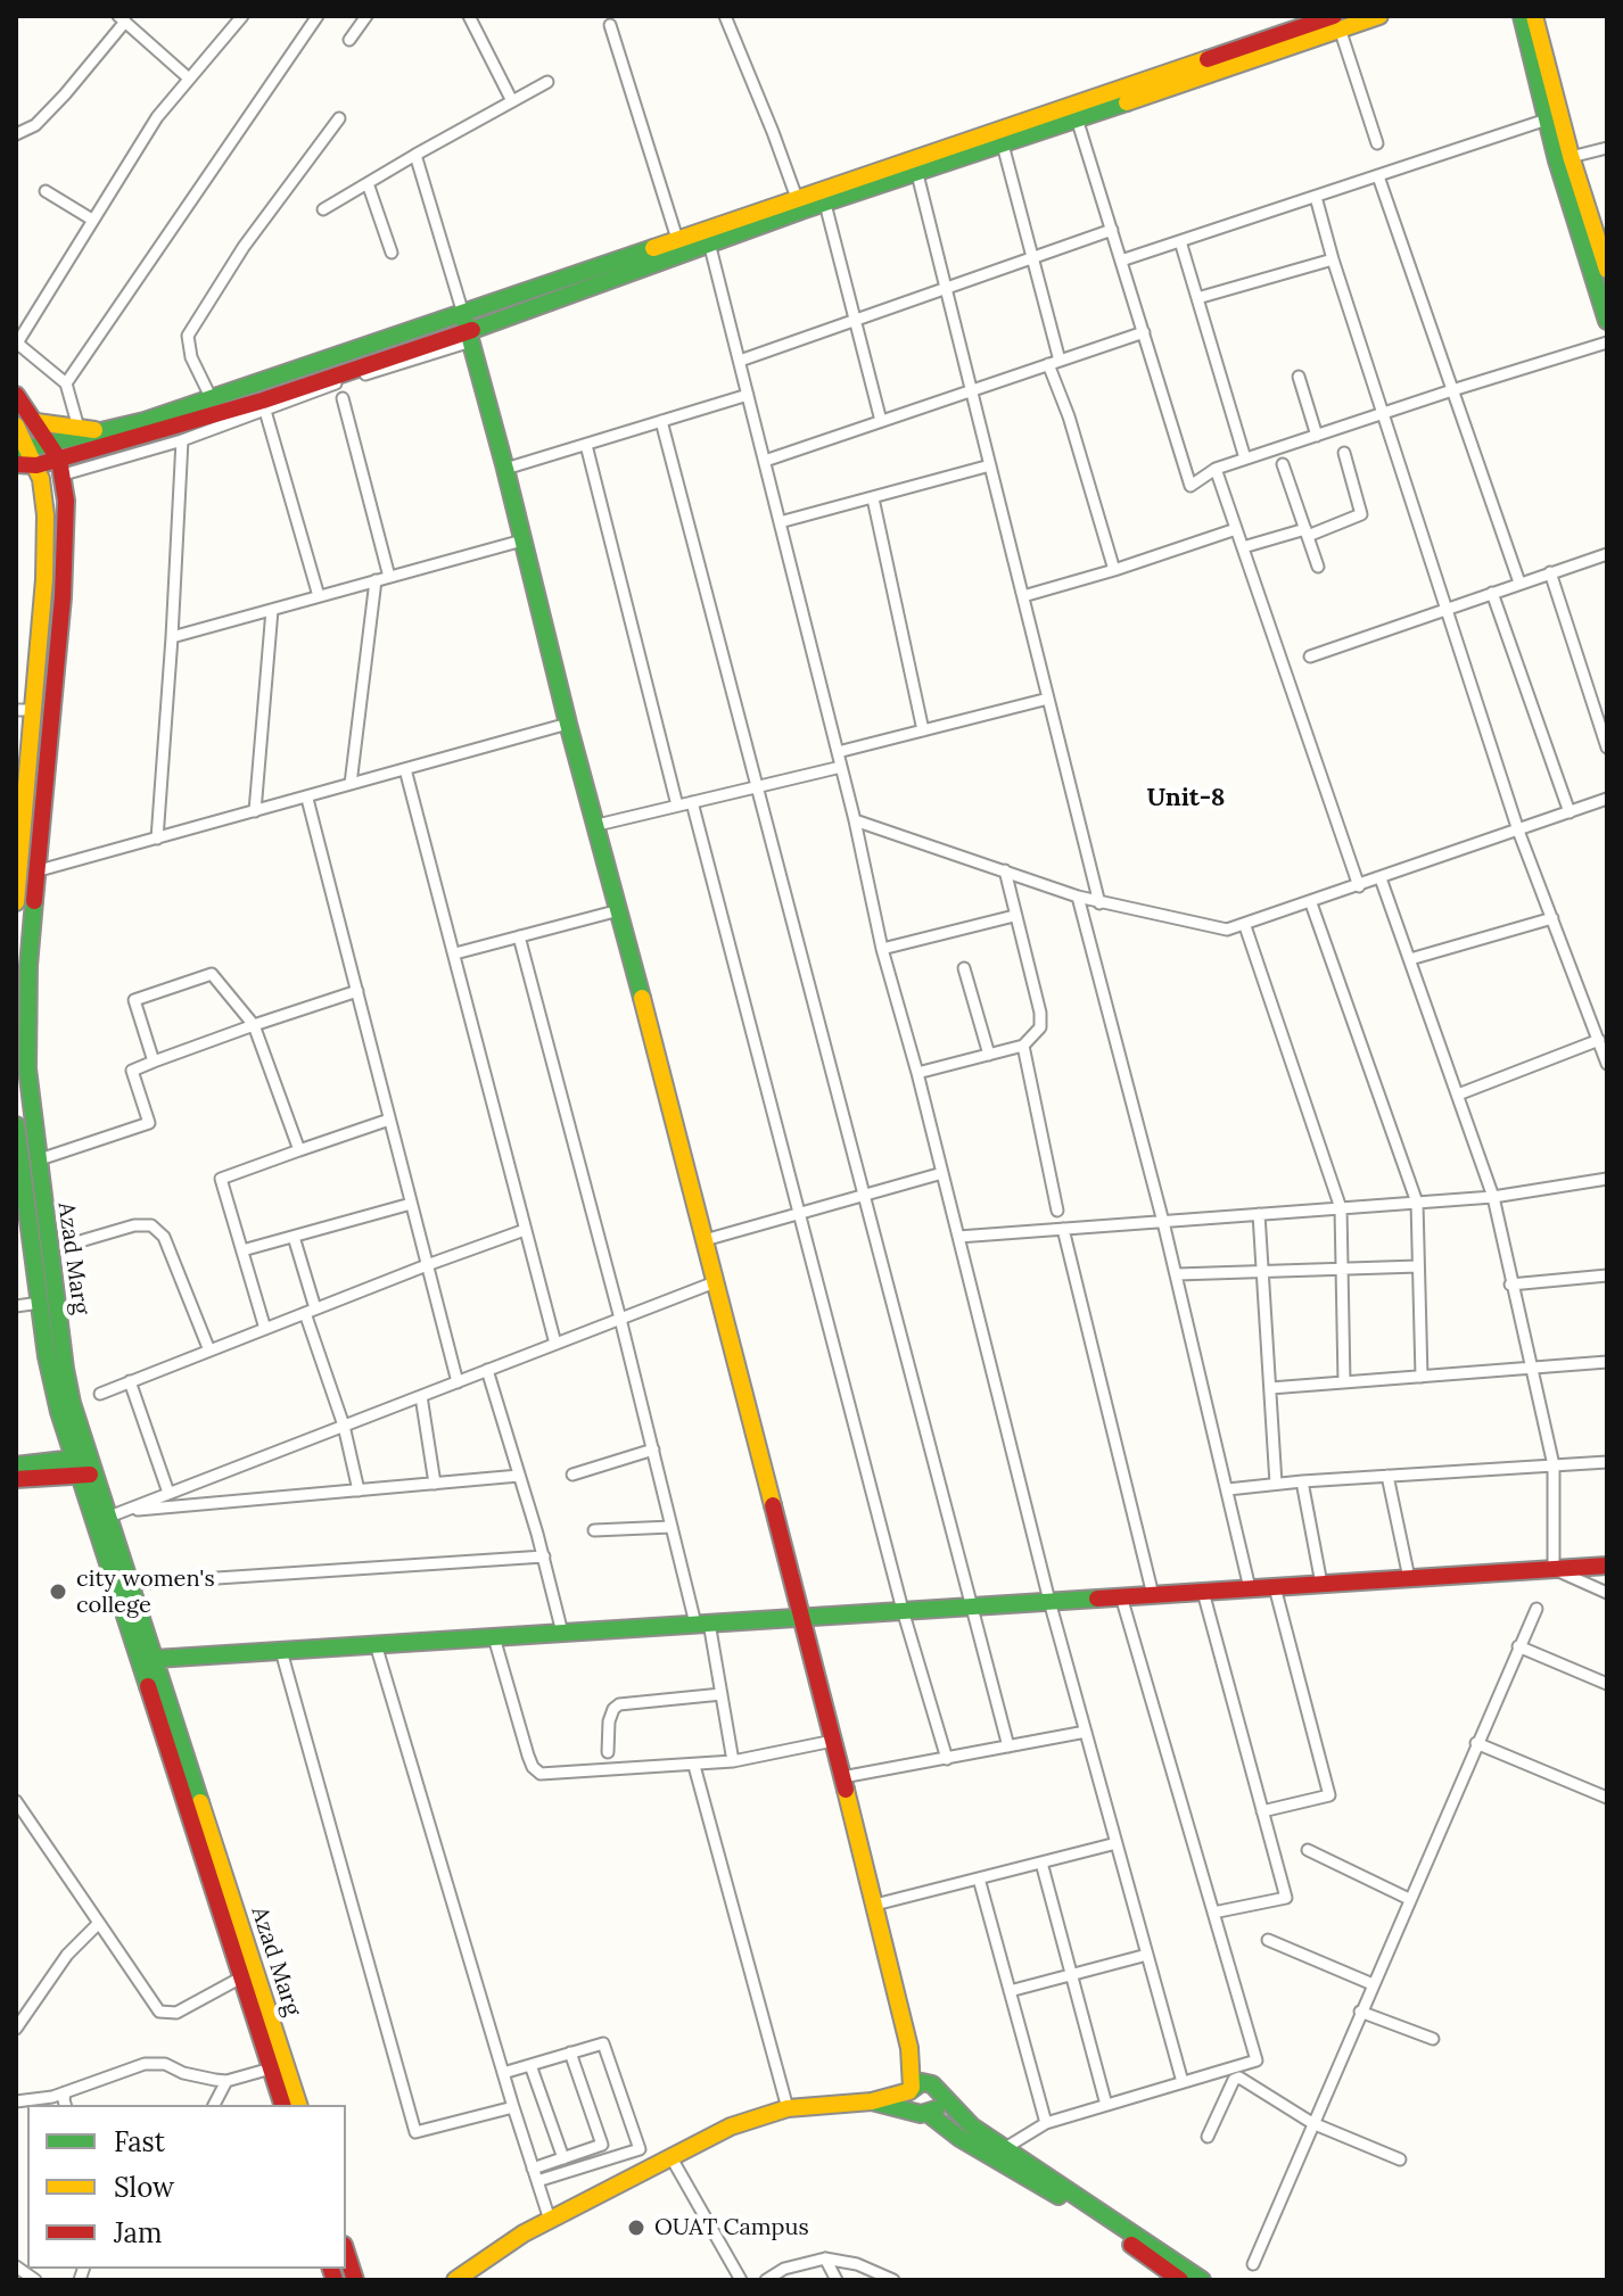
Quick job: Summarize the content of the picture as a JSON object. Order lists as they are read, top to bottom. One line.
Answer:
{"streets":{"street":["Azad Marg"]},"districts":["Unit-8"],"places":["city women's college","OUAT Campus"],"legend":["Fast","Slow","Jam"]}
